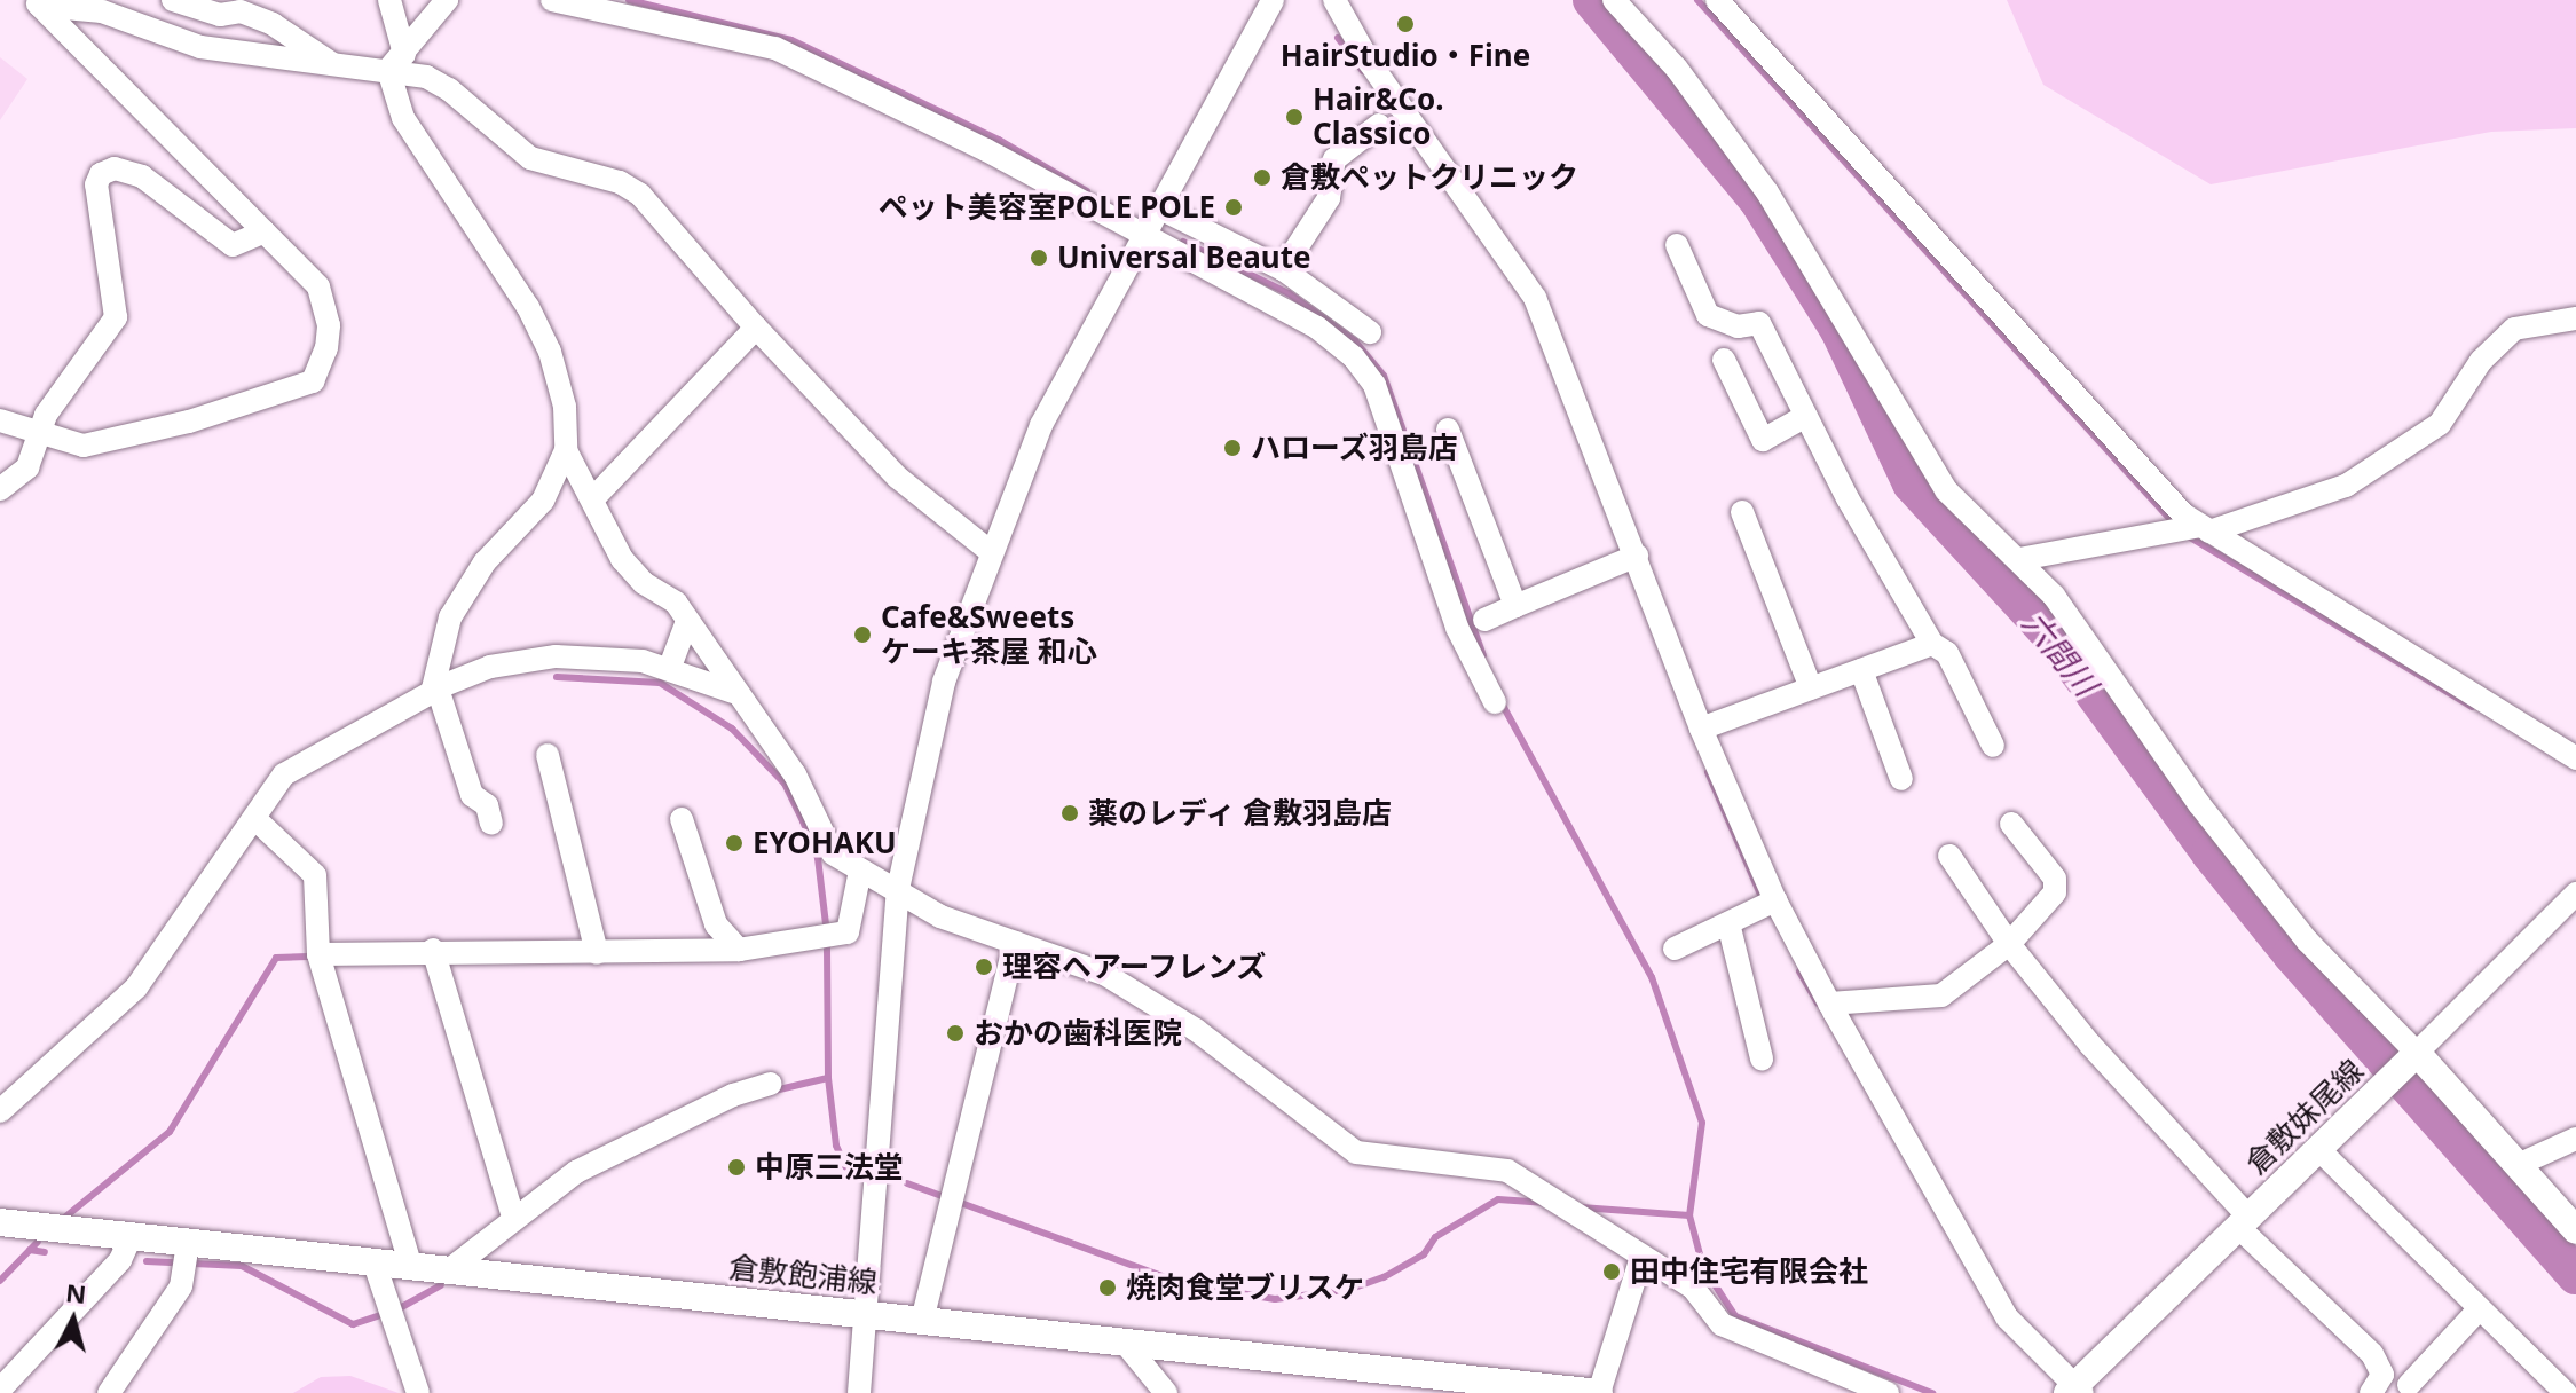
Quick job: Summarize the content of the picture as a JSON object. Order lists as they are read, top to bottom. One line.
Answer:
{"streets":{"main road":["倉敷妹尾線","倉敷飽浦線"]},"water":["六間川"],"places":["HairStudio・Fine","Hair&Co. Classico","倉敷ペットクリニック","ペット美容室POLE POLE","Universal Beaute","ハローズ羽島店","Cafe&Sweets ケーキ茶屋 和心","薬のレディ 倉敷羽島店","EYOHAKU","理容ヘアーフレンズ","おかの歯科医院","中原三法堂","田中住宅有限会社","焼肉食堂ブリスケ"],"north":"top"}
